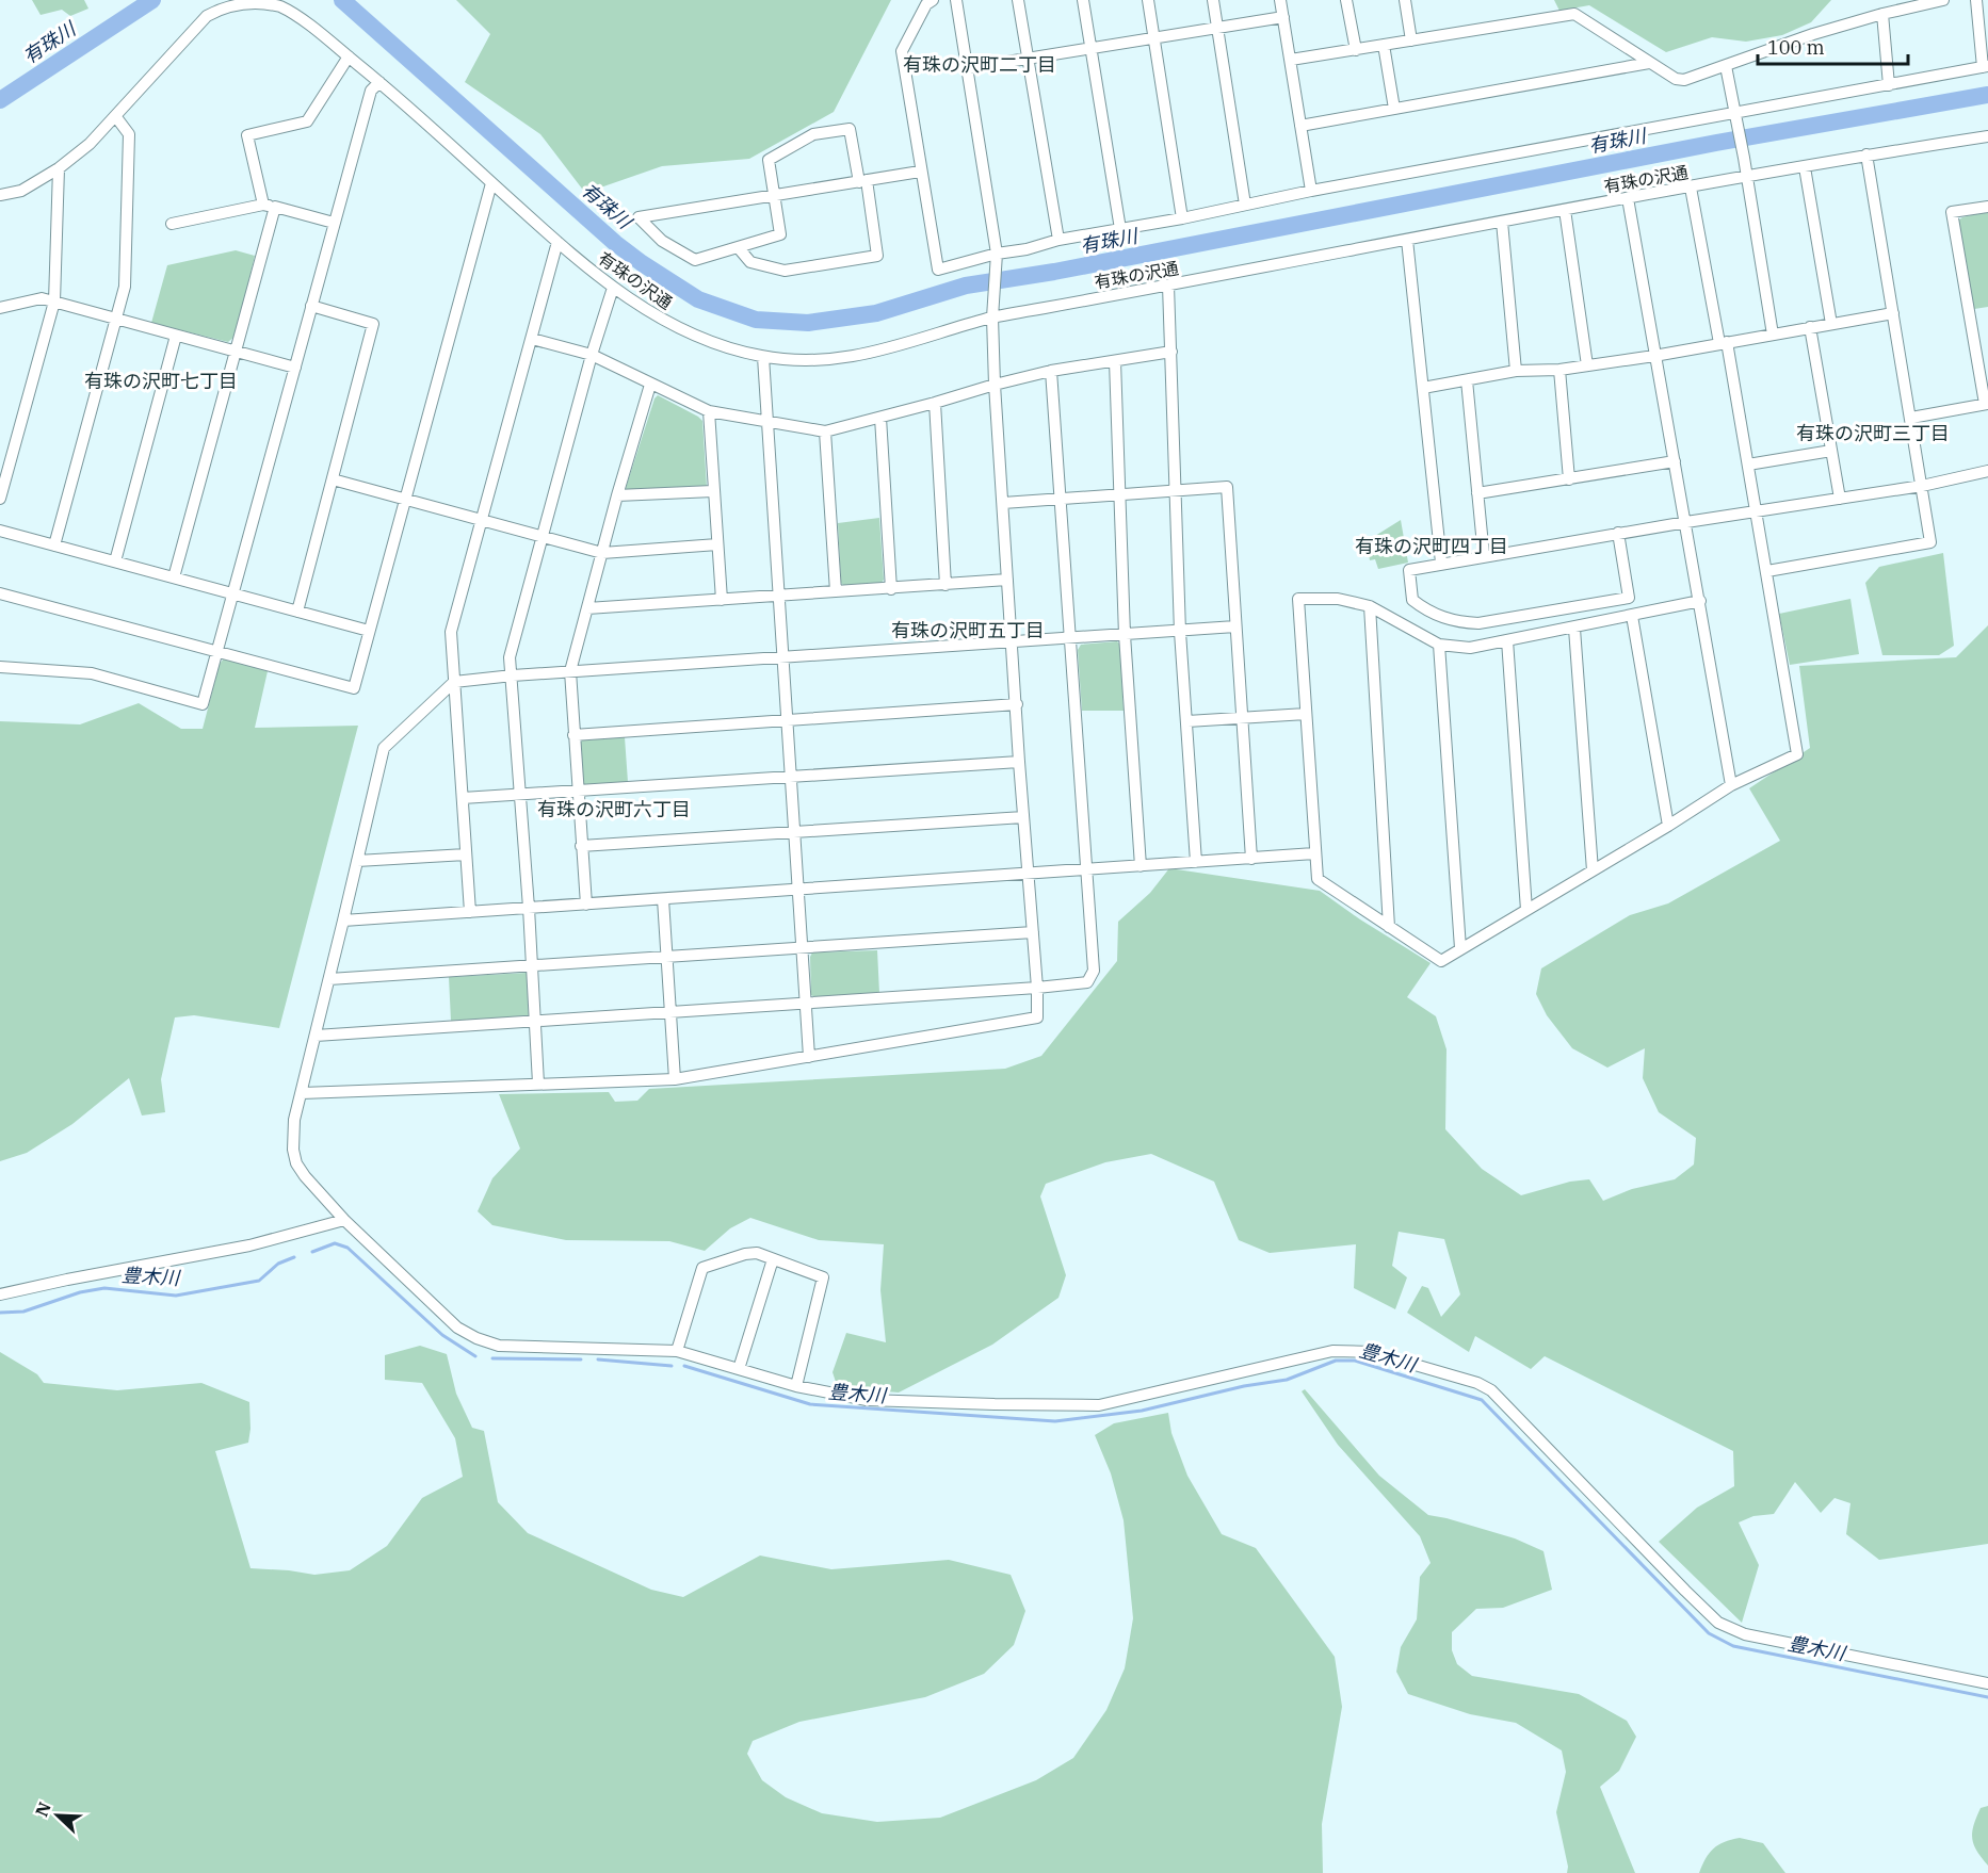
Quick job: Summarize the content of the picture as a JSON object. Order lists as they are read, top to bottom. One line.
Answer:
{"streets":{"street":["有珠の沢通"]},"districts":["有珠の沢町二丁目","有珠の沢町七丁目","有珠の沢町三丁目","有珠の沢町四丁目","有珠の沢町五丁目","有珠の沢町六丁目"],"water":["有珠川","豊木川"],"scale_bar":"100 m","north":"top left"}
